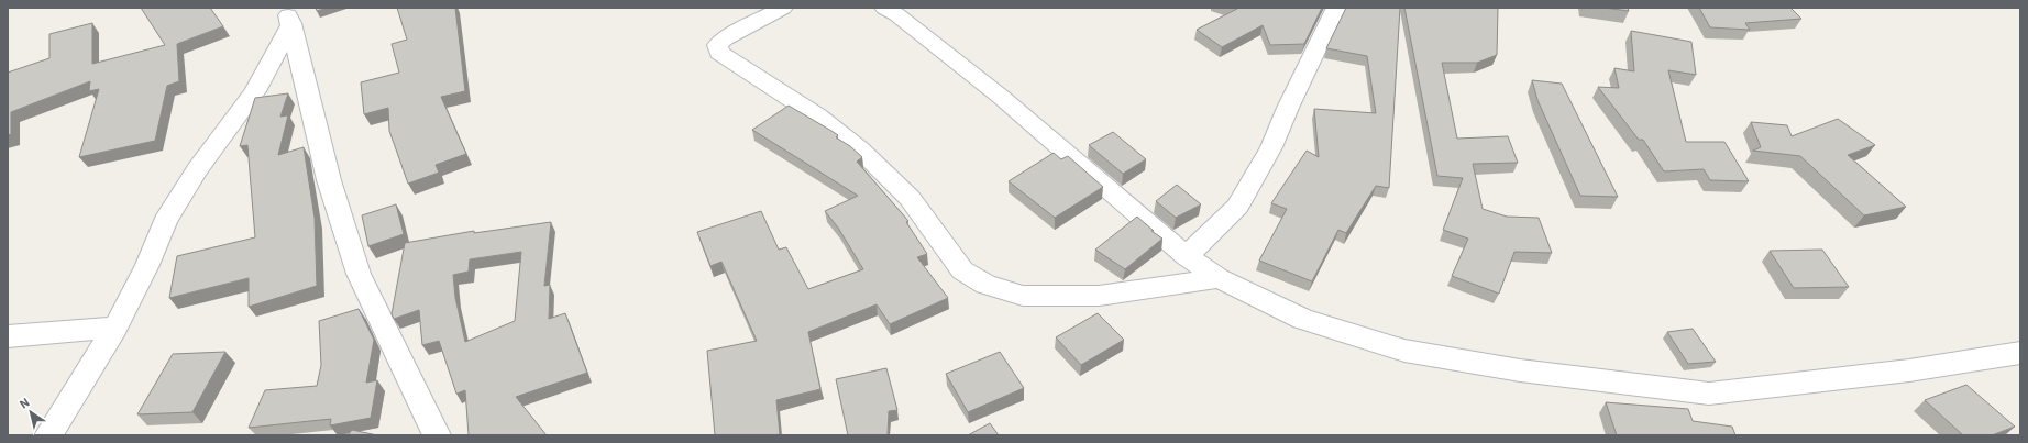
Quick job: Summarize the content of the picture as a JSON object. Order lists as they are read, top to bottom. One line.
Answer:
{"north":"top left"}
